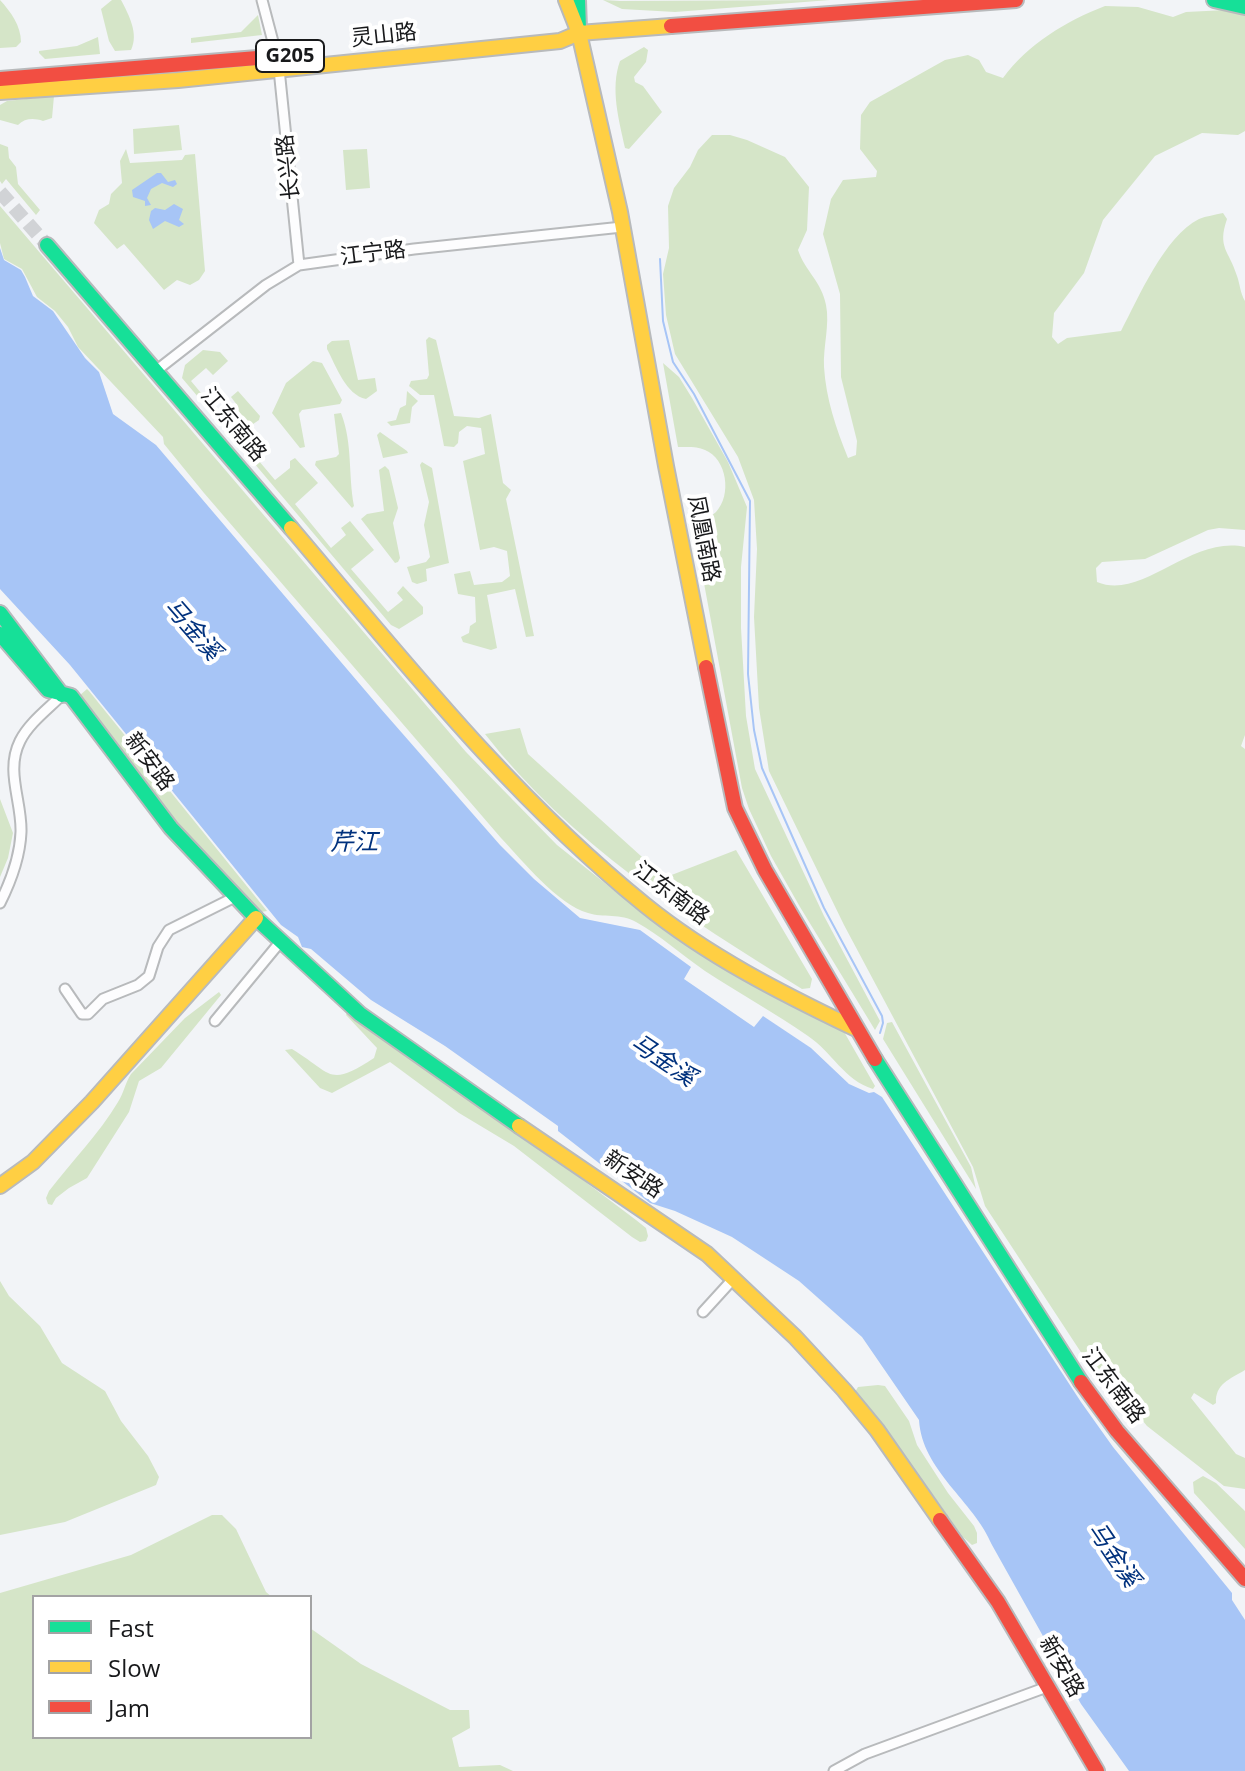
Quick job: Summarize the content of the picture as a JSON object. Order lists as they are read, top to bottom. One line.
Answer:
{"streets":{"main road":["灵山路","G205","江东南路","凤凰南路","新安路"],"street":["长兴路","江宁路"]},"crossings":[["灵山路","长兴路"],["灵山路","凤凰南路"],["长兴路","江宁路"],["江宁路","江东南路"],["江宁路","凤凰南路"],["江东南路","凤凰南路"]],"water":["马金溪","芹江"],"legend":["Fast","Slow","Jam"]}
